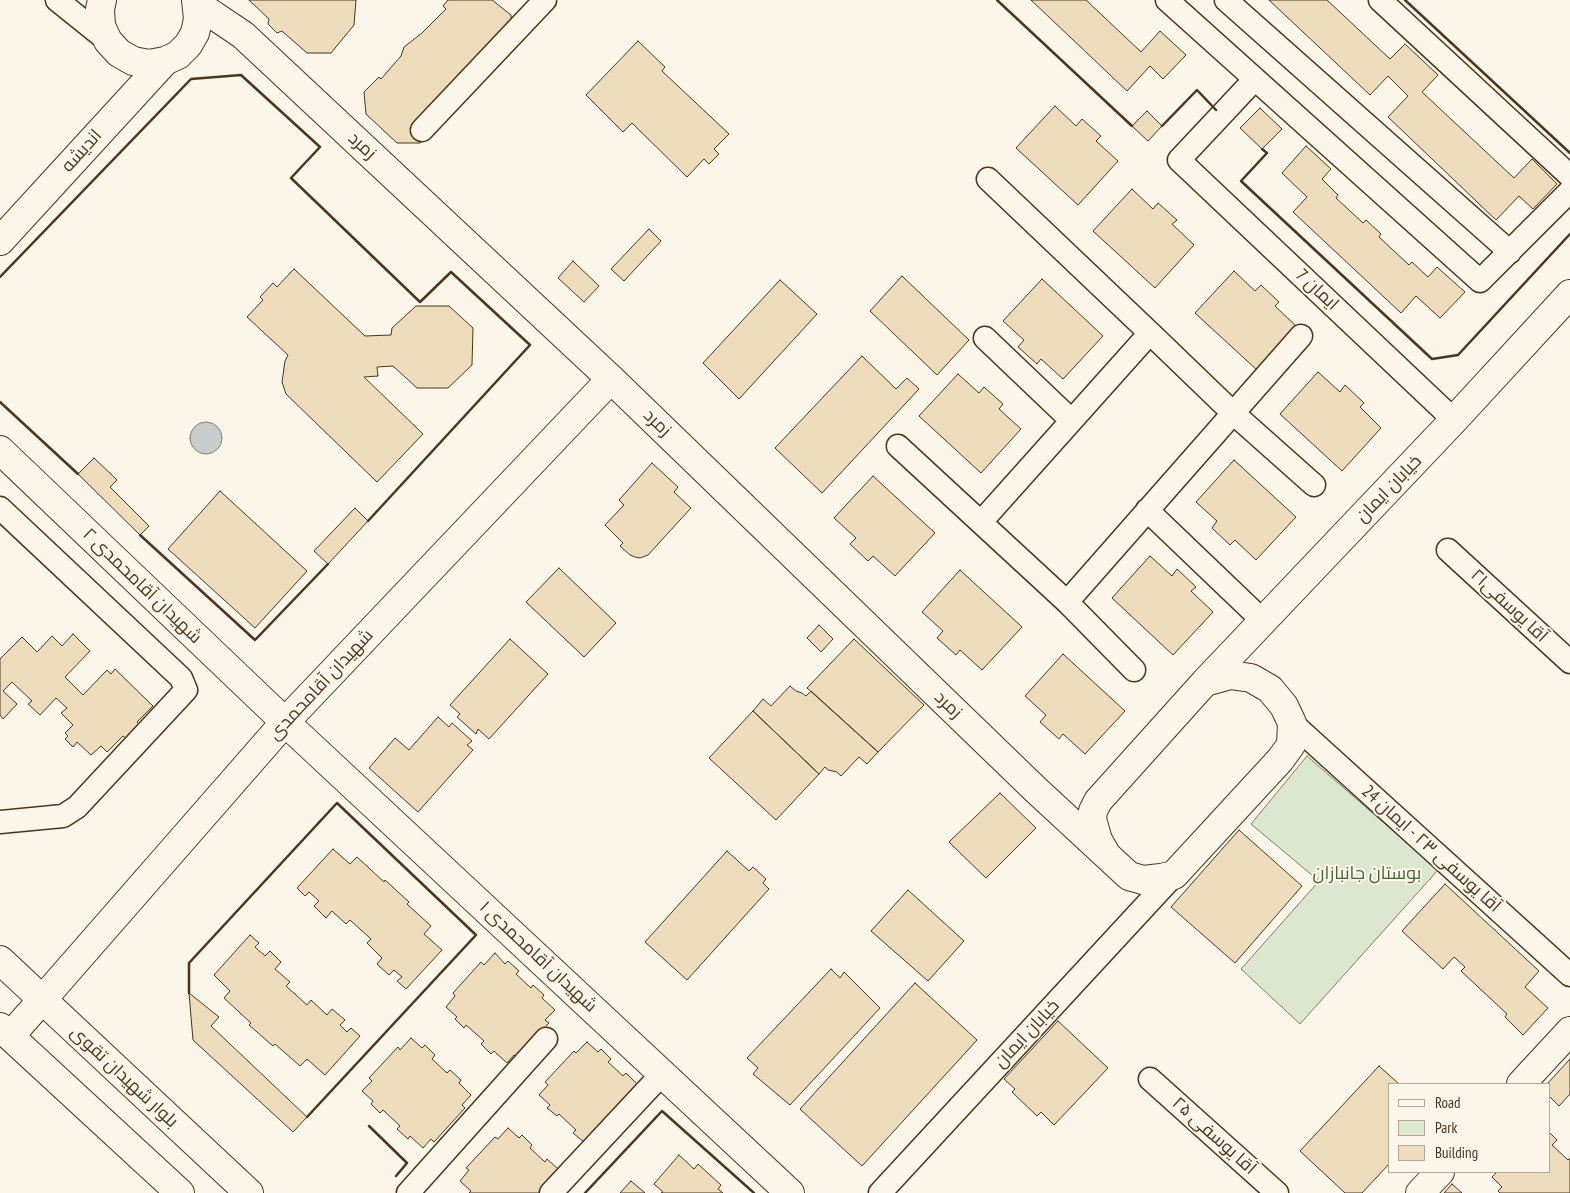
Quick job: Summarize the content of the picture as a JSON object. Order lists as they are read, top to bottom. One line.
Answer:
{"streets":{"street":["زمرد","انديشه","ایمان 7","خیابان ایمان","شهیدان آقامحمدی ۲","آقا یوسفی۲۱","شهیدان آقامحمدی","آقا یوسفی ۲۳ - ایمان 24","شهیدان آقامحمدی ۱","بلوار شهیدان تقوی","آقا یوسفی ۲۵"]},"crossings":[["زمرد","انديشه"],["زمرد","شهیدان آقامحمدی"],["ایمان 7","خیابان ایمان"],["شهیدان آقامحمدی ۲","شهیدان آقامحمدی"],["شهیدان آقامحمدی ۲","شهیدان آقامحمدی ۱"],["شهیدان آقامحمدی","شهیدان آقامحمدی ۱"],["شهیدان آقامحمدی","بلوار شهیدان تقوی"]],"parks":["بوستان جانبازان"],"legend":["Road","Park","Building"]}
